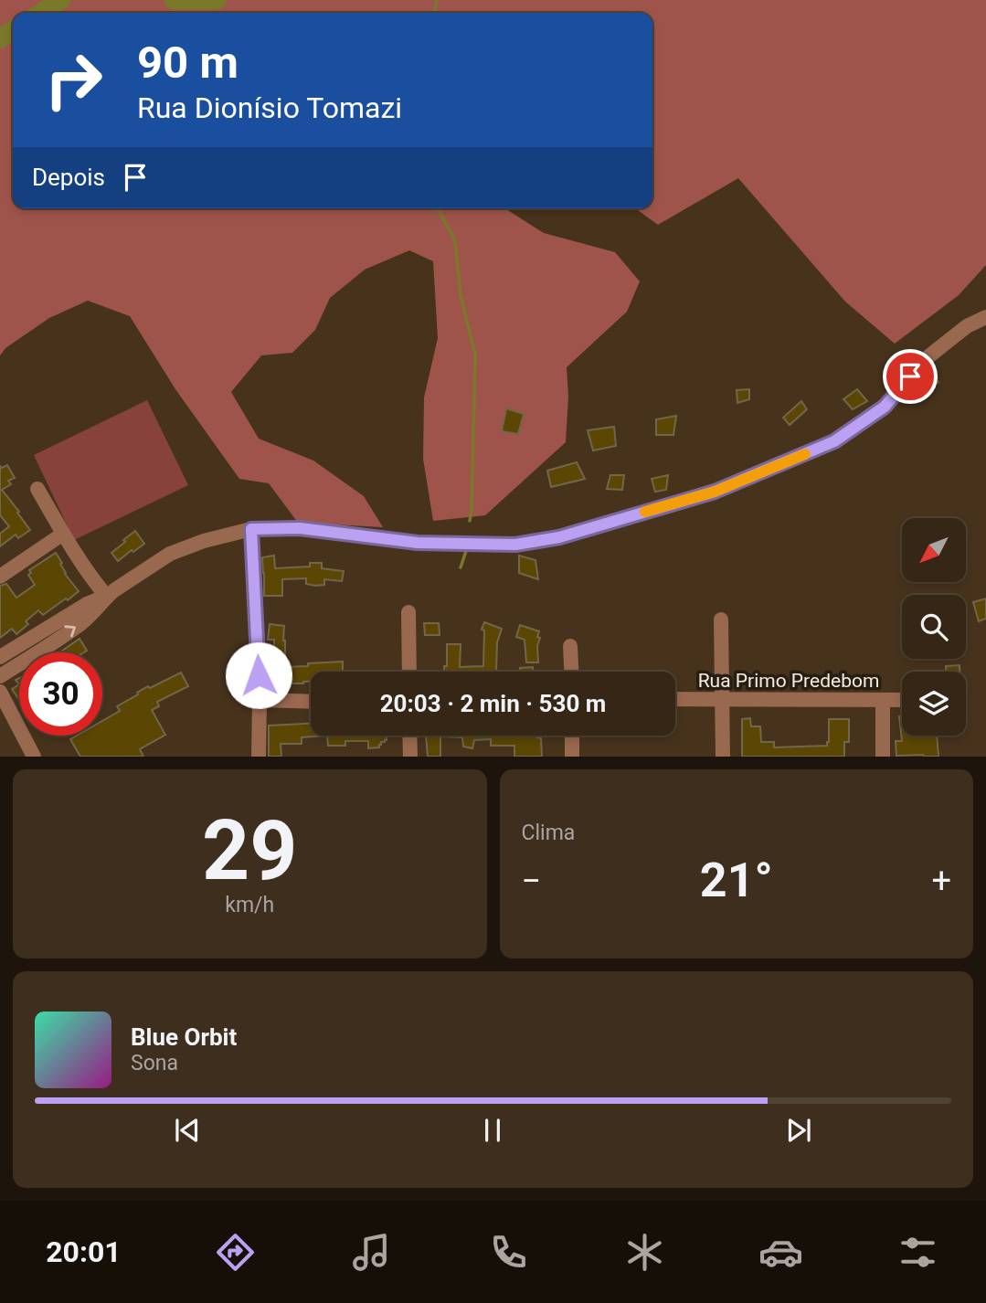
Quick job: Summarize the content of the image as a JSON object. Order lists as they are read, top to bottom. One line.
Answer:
{"streets":{"street":["Rua Primo Predebom"]},"north":"bottom left","page":{"turn":["90 m","Rua Dionísio Tomazi"],"then":"Depois","limit":"30","trip":"20:03 · 2 min · 530 m","tile":[["29","km/h"],"Clima"],"heat":["−","21°","+"],"song":["Blue Orbit","Sona"],"tabs":"20:01"}}
